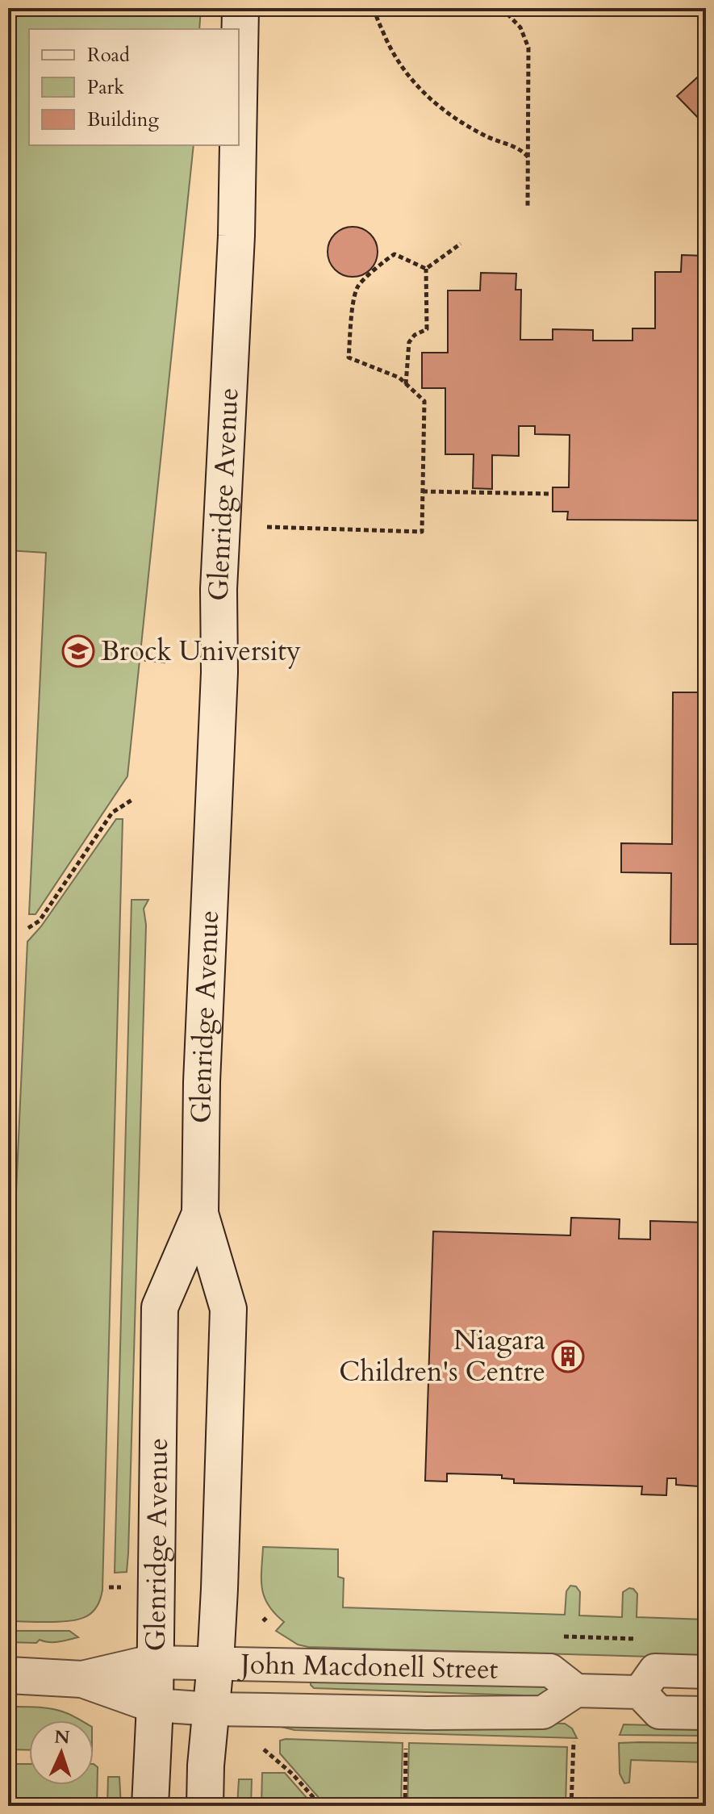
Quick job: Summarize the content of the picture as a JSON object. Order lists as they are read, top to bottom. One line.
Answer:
{"streets":{"main road":["Glenridge Avenue"],"street":["John Macdonell Street"]},"crossings":[["Glenridge Avenue","John Macdonell Street"]],"places":{"school or university":["Brock University"],"building":["Niagara Children's Centre"]},"legend":["Road","Park","Building"],"north":"top"}
